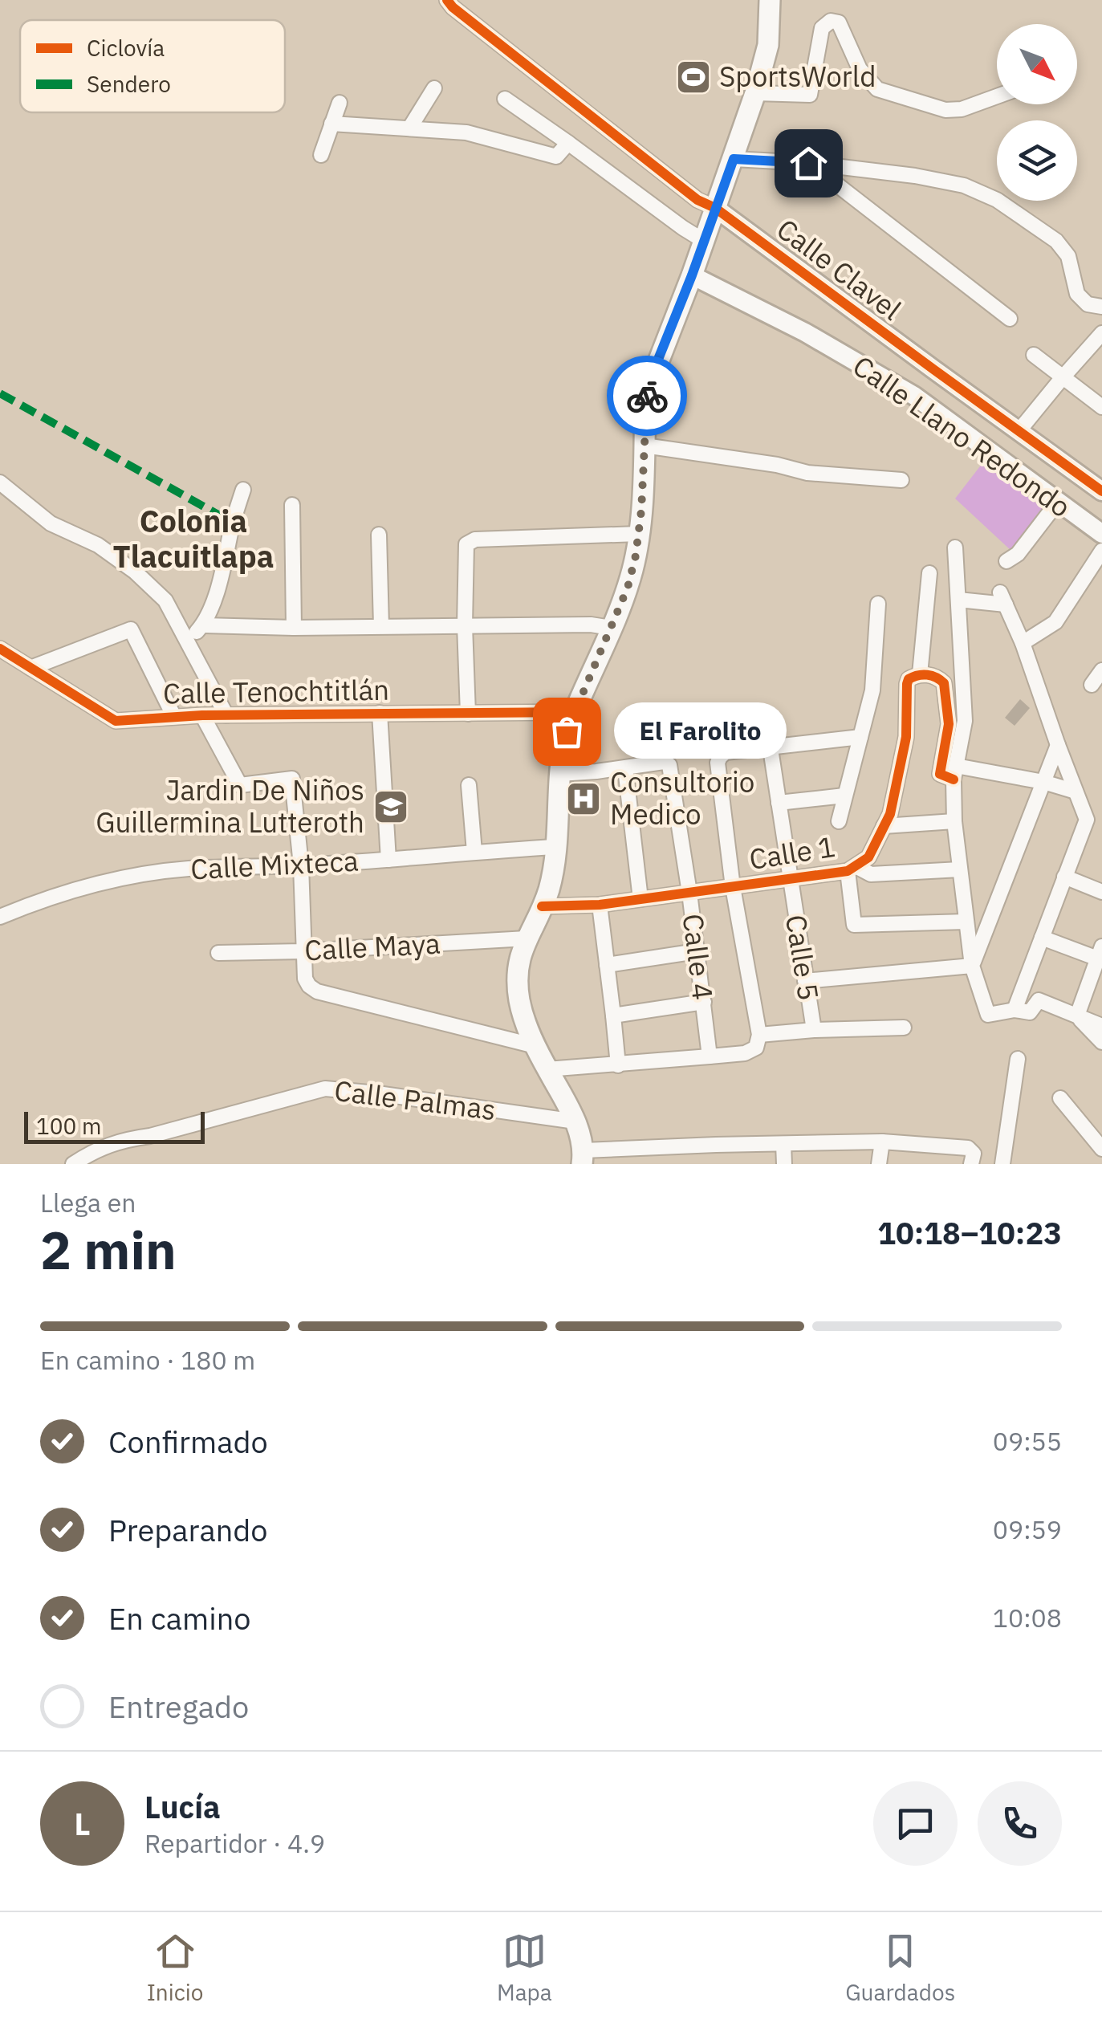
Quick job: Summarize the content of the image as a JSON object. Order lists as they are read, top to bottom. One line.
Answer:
{"streets":{"street":["Calle Clavel","Calle Llano Redondo","Calle Tenochtitlán","Calle 1","Calle Mixteca","Calle Maya","Calle 4","Calle 5","Calle Palmas"]},"crossings":[["Calle Clavel","Calle Llano Redondo"],["Calle 1","Calle 4"],["Calle 1","Calle 5"],["Calle 4","Calle 5"]],"districts":["Colonia Tlacuitlapa"],"places":{"sports":["SportsWorld"],"other":["El Farolito"],"hospital":["Consultorio Medico"],"school or university":["Jardin De Niños Guillermina Lutteroth"]},"legend":["Ciclovía","Sendero"],"scale_bar":"100 m","north":"bottom right","page":{"bubble":"El Farolito","scale":"100 m","heading":["2 min","Llega en","10:18–10:23"],"panel":["Lucía","Repartidor · 4.9"],"bar":"En camino · 180 m","list":[["Confirmado","09:55"],["Preparando","09:59"],["En camino","10:08"],"Entregado"],"round":"L","tabs":["Inicio","Mapa","Guardados"]}}
